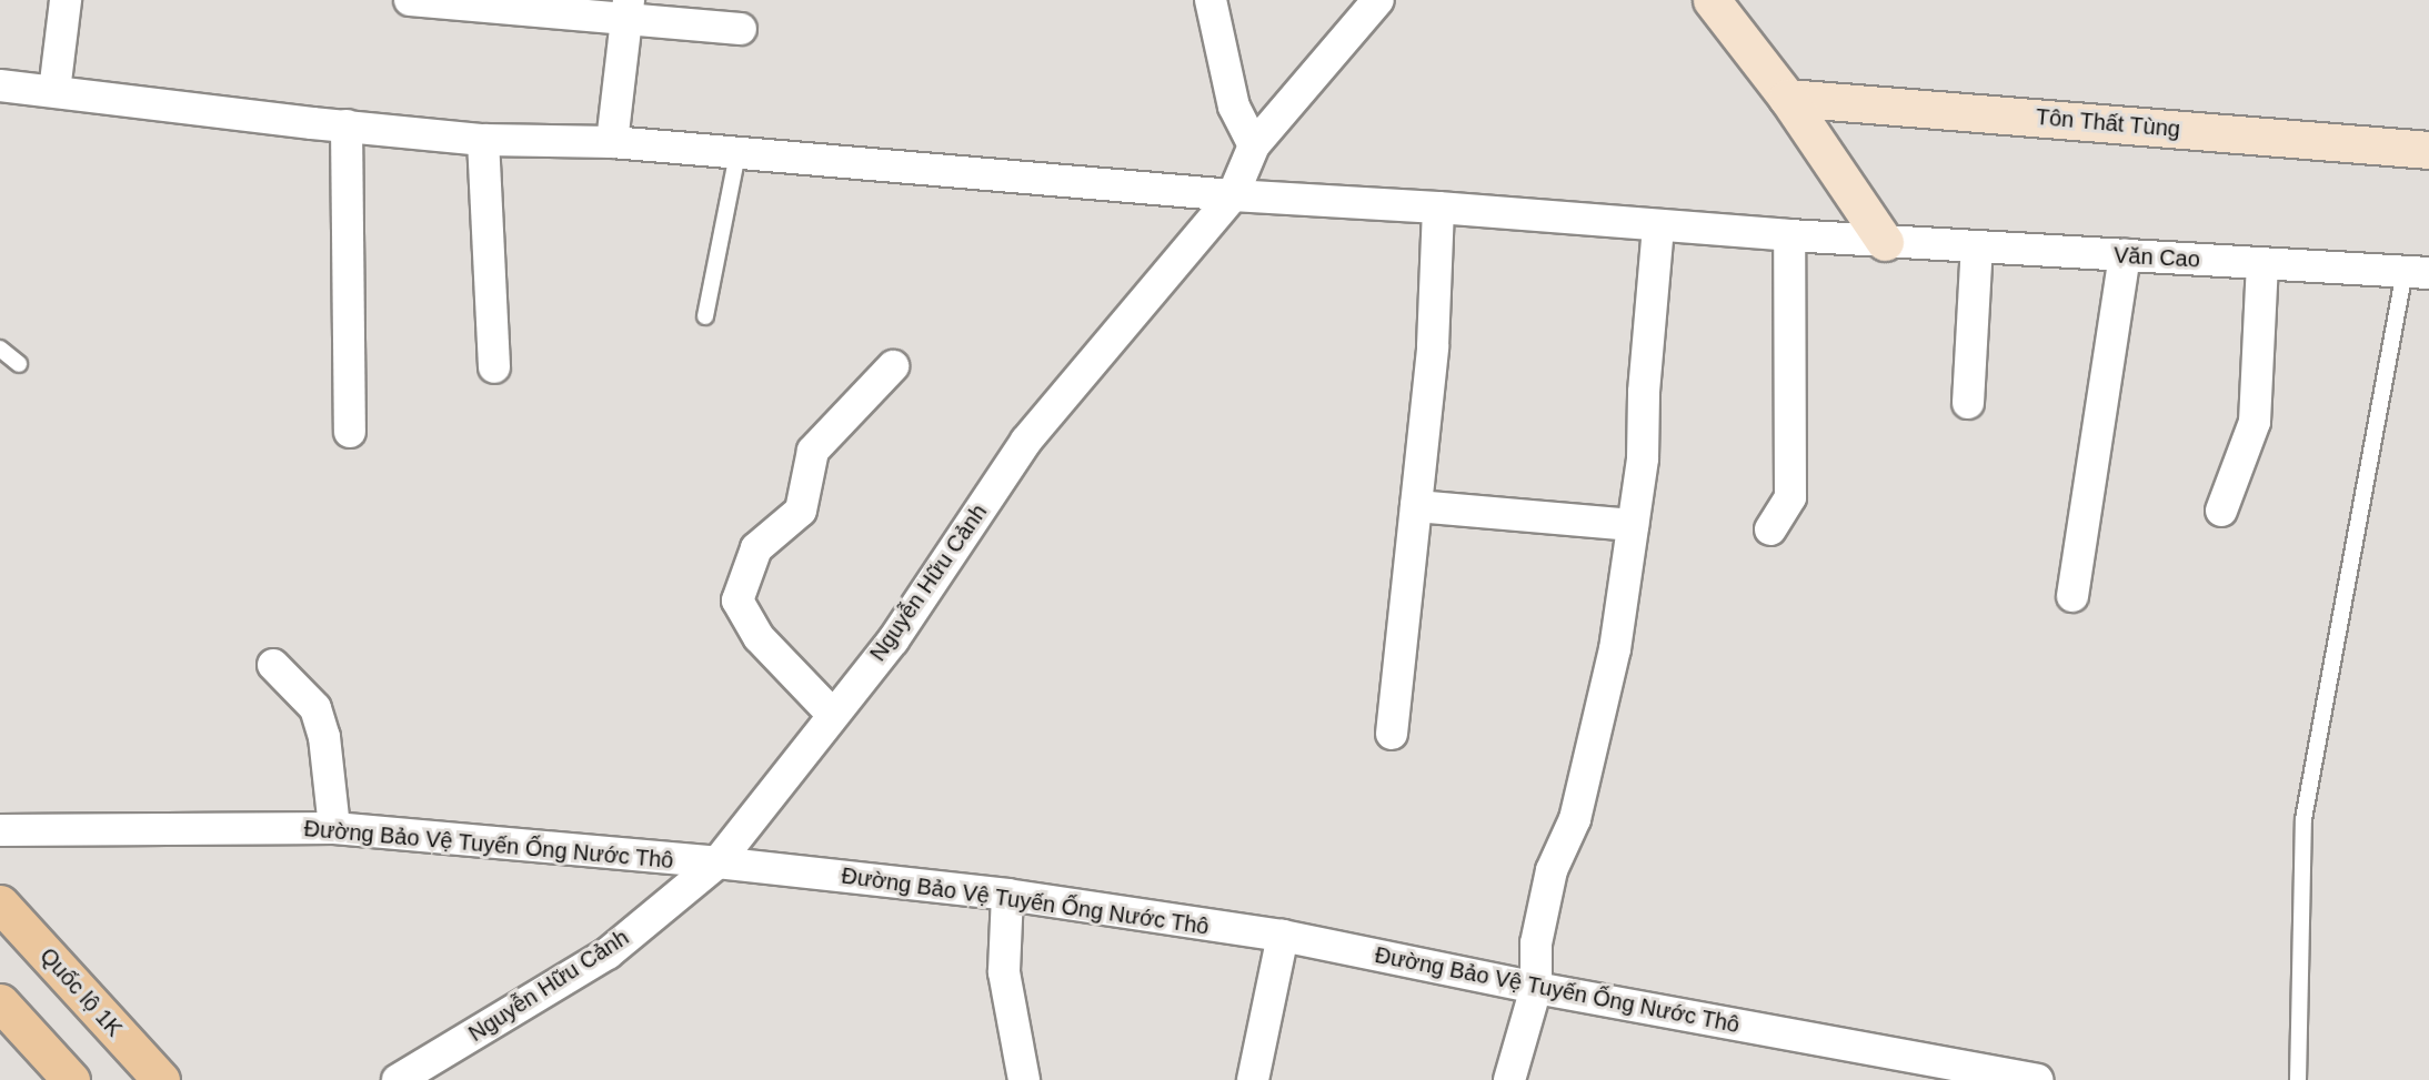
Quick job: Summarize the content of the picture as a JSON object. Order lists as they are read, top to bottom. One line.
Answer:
{"streets":{"main road":["Quốc lộ 1K"],"street":["Tôn Thất Tùng","Văn Cao","Nguyễn Hữu Cảnh","Đường Bảo Vệ Tuyến Ống Nước Thô"]},"crossings":[["Văn Cao","Nguyễn Hữu Cảnh"],["Nguyễn Hữu Cảnh","Đường Bảo Vệ Tuyến Ống Nước Thô"]]}
